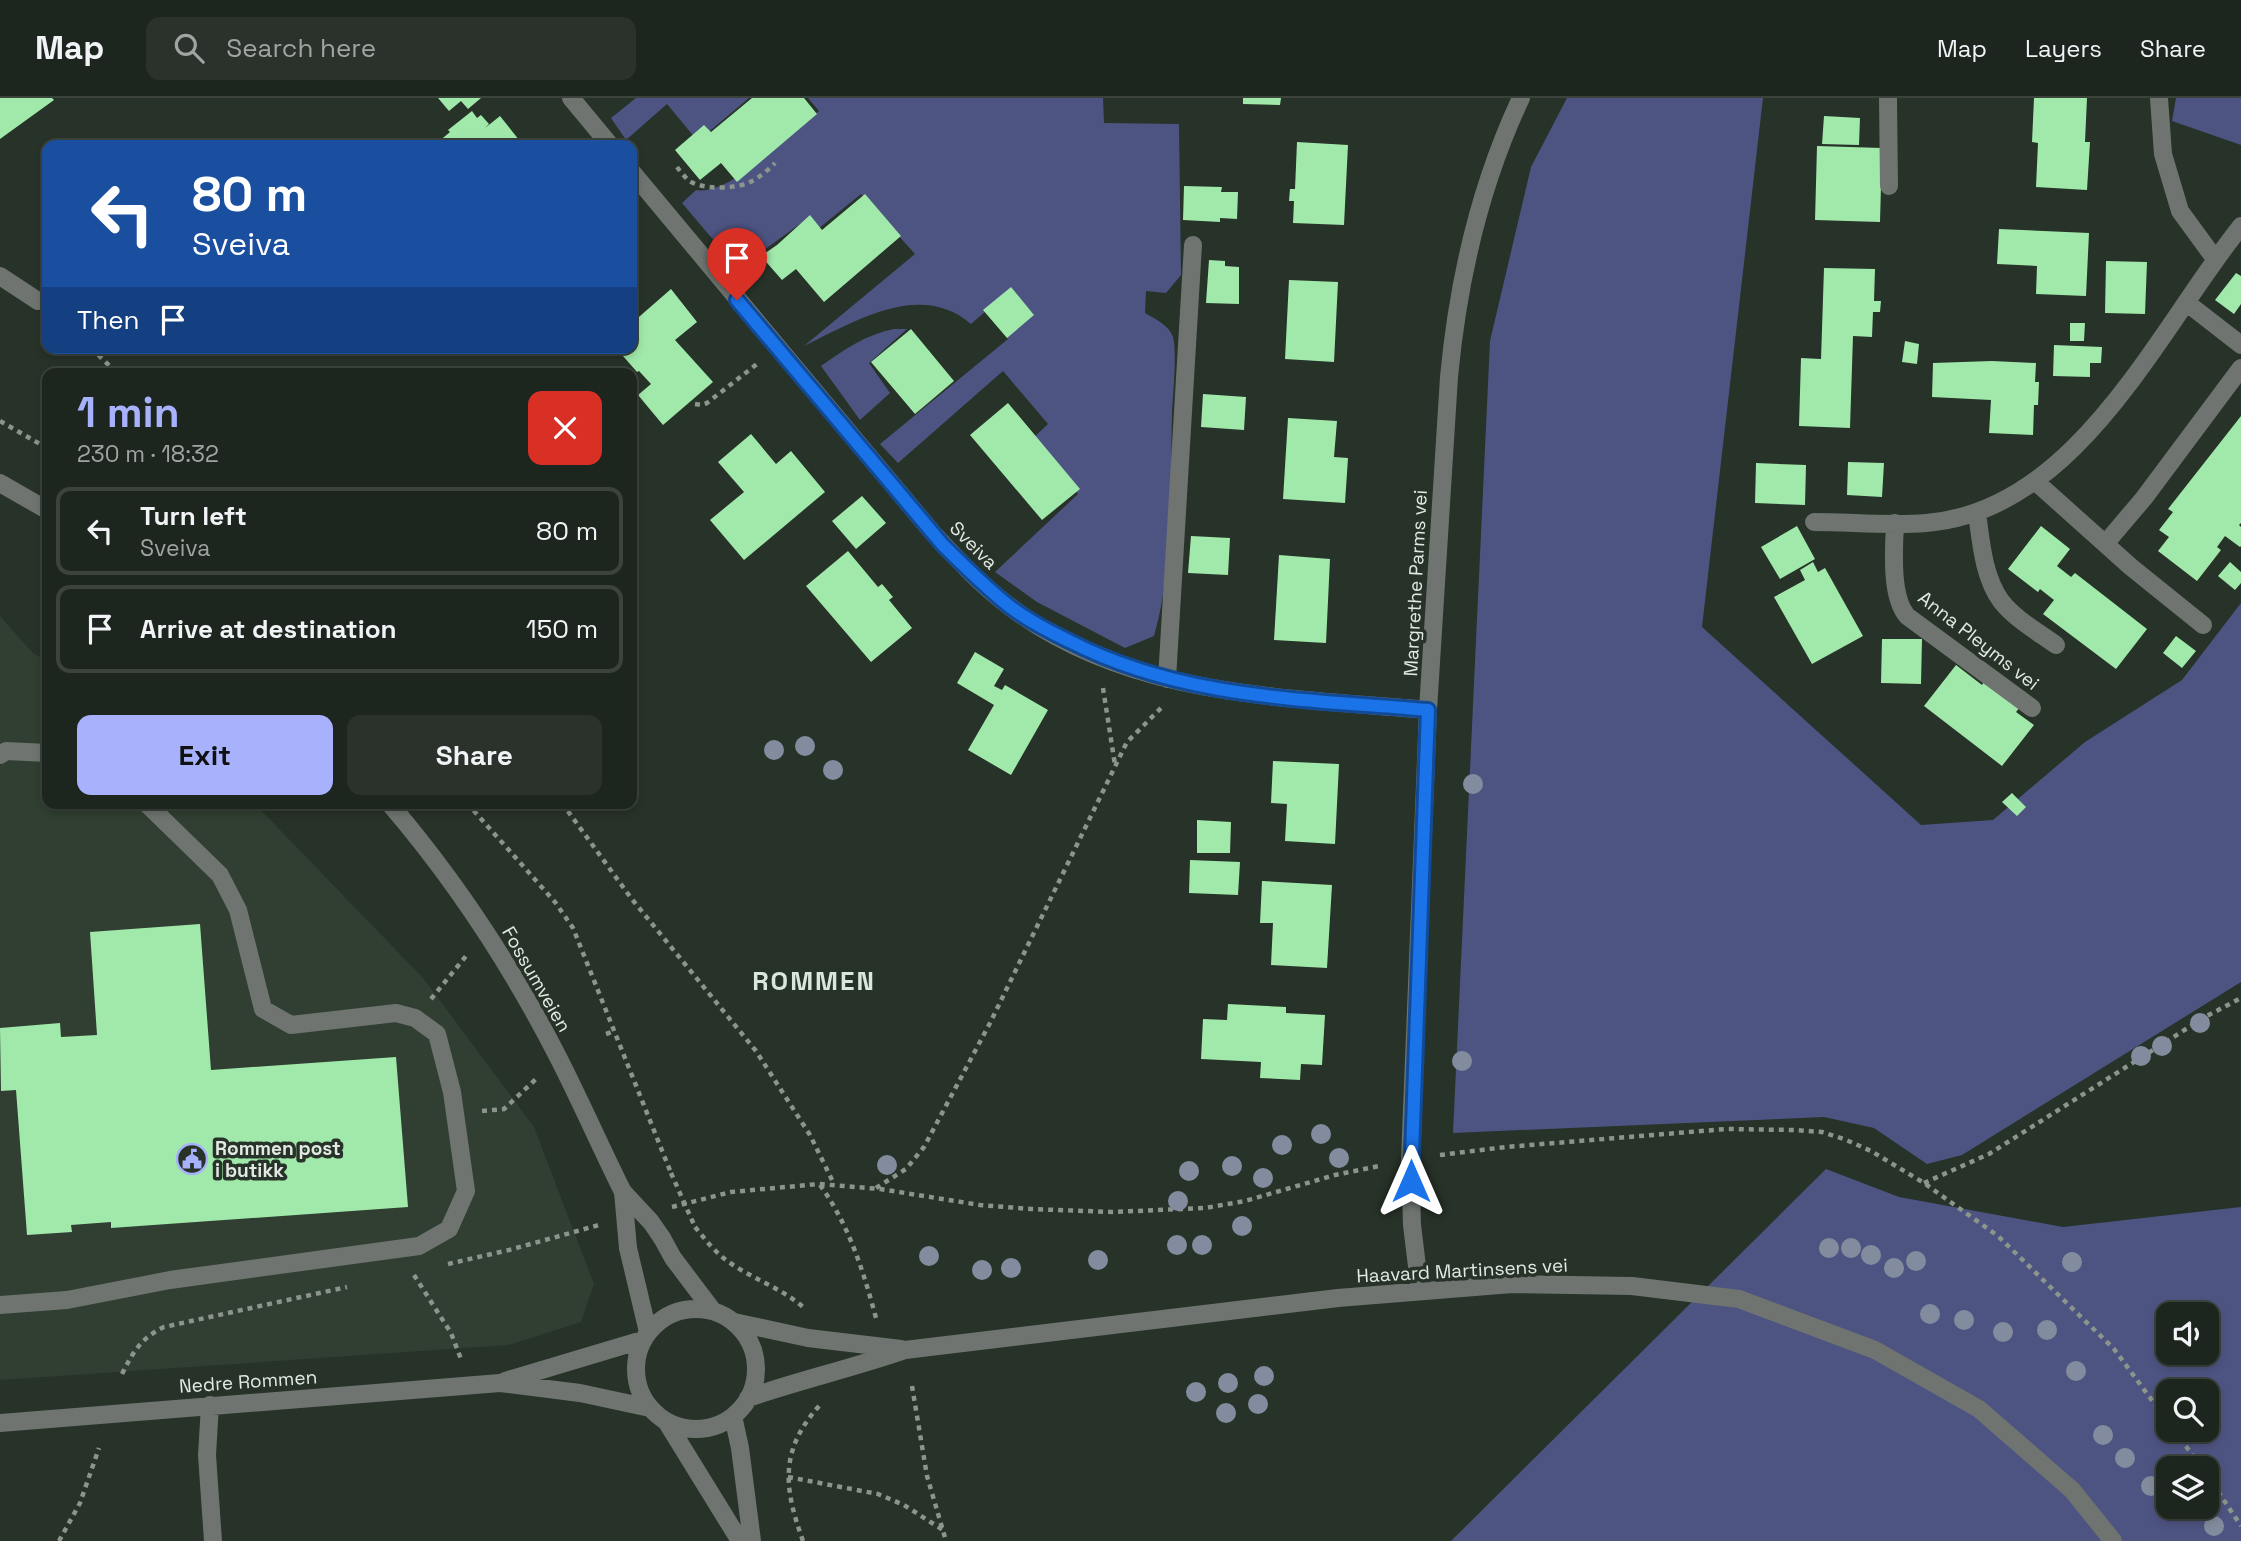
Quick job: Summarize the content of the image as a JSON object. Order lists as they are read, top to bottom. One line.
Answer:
{"streets":{"street":["Sveiva","Margrethe Parms vei","Anna Pleyms vei","Fossumveien","Haavard Martinsens vei","Nedre Rommen"]},"crossings":[["Sveiva","Margrethe Parms vei"],["Margrethe Parms vei","Haavard Martinsens vei"],["Fossumveien","Haavard Martinsens vei"],["Fossumveien","Nedre Rommen"],["Haavard Martinsens vei","Nedre Rommen"]],"districts":["ROMMEN"],"places":{"public building":["Rommen post i butikk"]},"page":{"header":"Map","search":"Search here","nav":["Map","Layers","Share"],"turn":["80 m","Sveiva"],"then":"Then","heading":["1 min","230 m · 18:32"],"list":[{"name":"Turn left","note":"Sveiva","value":"80 m"},{"name":"Arrive at destination","value":"150 m"}],"buttons":["Exit","Share"]}}
